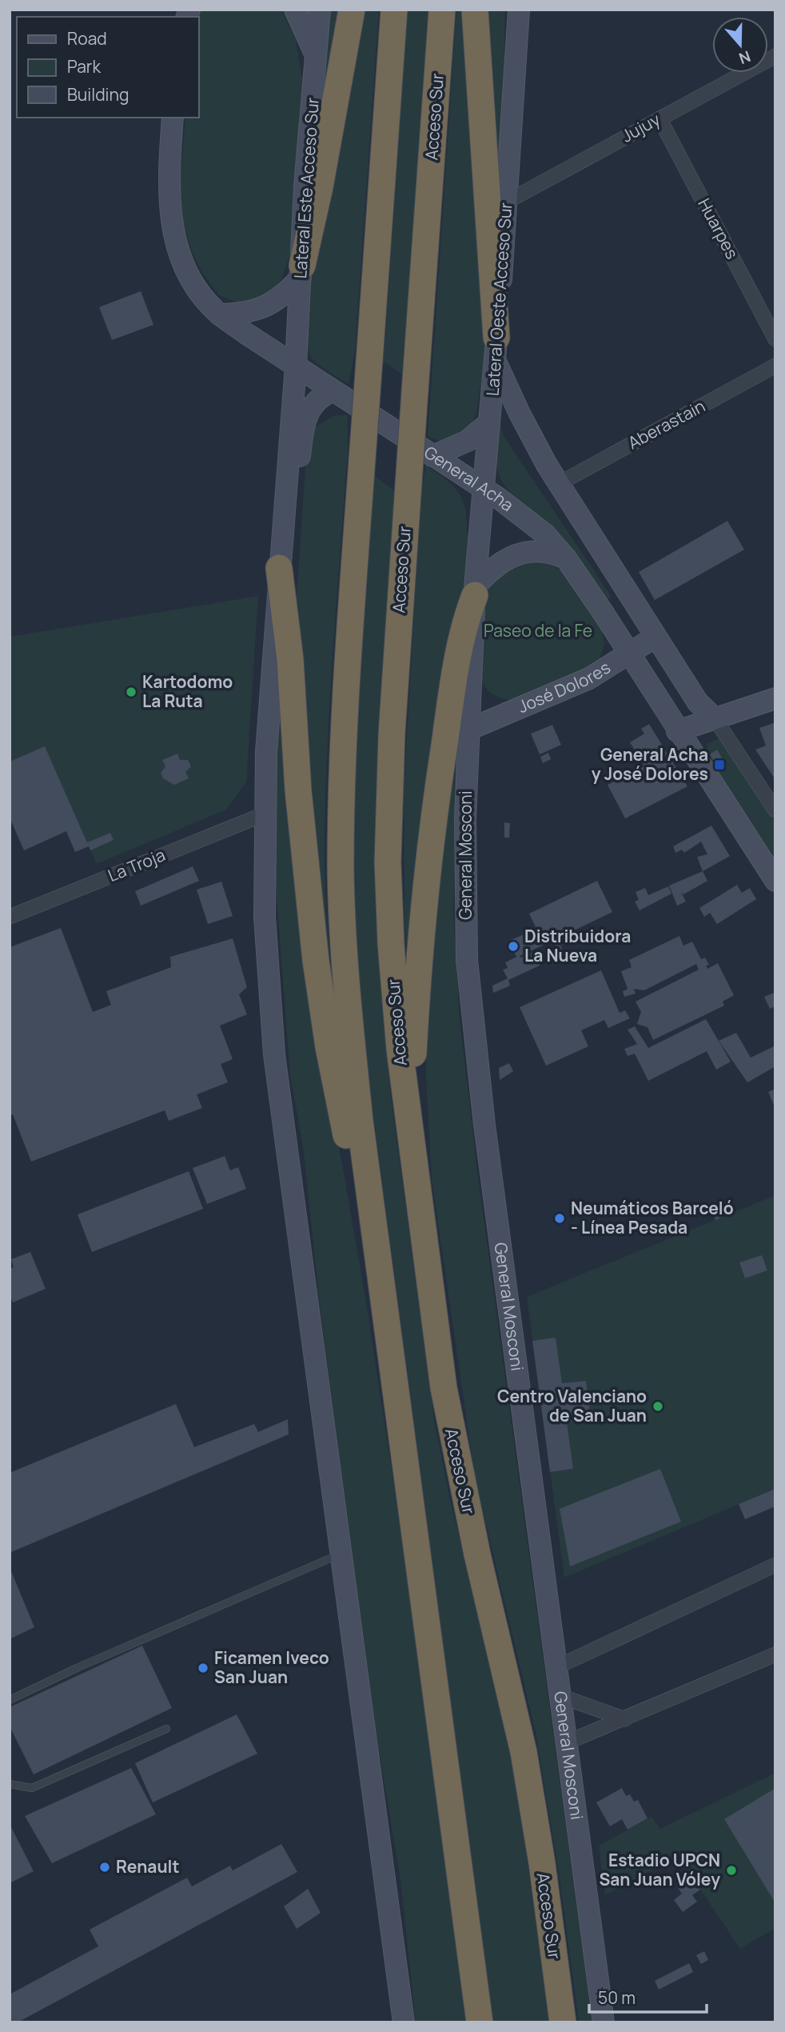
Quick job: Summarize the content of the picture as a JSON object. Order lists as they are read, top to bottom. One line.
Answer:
{"streets":{"highway":["Acceso Sur"],"street":["Jujuy","Lateral Este Acceso Sur","Huarpes","Lateral Oeste Acceso Sur","Aberastain","General Acha","José Dolores","General Mosconi","La Troja"]},"crossings":[["Jujuy","Huarpes"],["Jujuy","Lateral Oeste Acceso Sur"],["Lateral Este Acceso Sur","General Acha"],["Lateral Oeste Acceso Sur","General Acha"],["Lateral Oeste Acceso Sur","General Mosconi"],["General Acha","José Dolores"],["José Dolores","General Mosconi"]],"parks":["Paseo de la Fe"],"places":{"other":["Kartodomo La Ruta","Distribuidora La Nueva","Neumáticos Barceló - Línea Pesada","Centro Valenciano de San Juan","Ficamen Iveco San Juan","Renault","Estadio UPCN San Juan Vóley"],"transit":["General Acha y José Dolores"]},"legend":["Road","Park","Building"],"scale_bar":"50 m","north":"bottom"}
